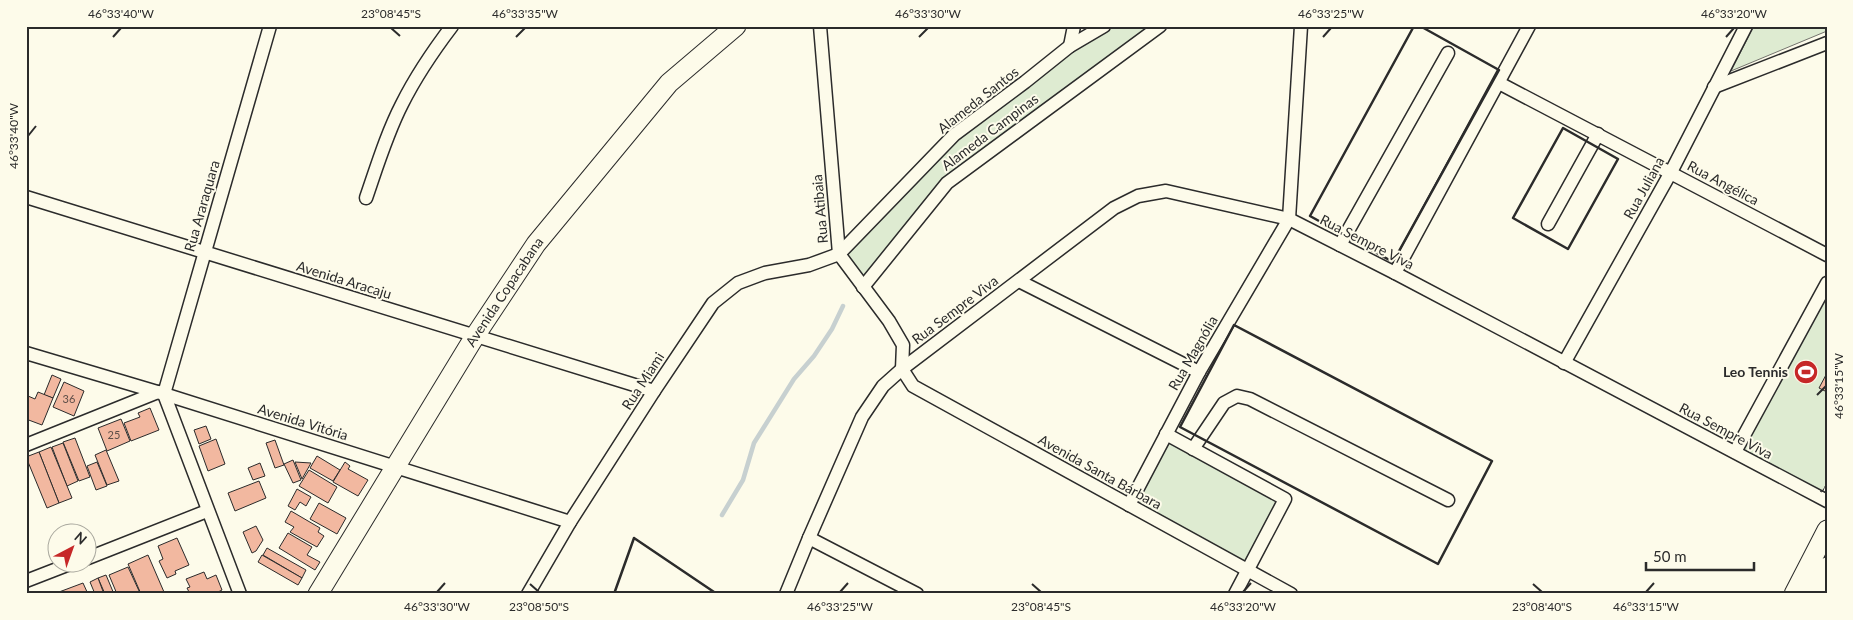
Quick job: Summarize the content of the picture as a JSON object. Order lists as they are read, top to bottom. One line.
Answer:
{"streets":{"street":["Alameda Santos","Alameda Campinas","Rua Angélica","Rua Juliana","Rua Araraquara","Rua Atibaia","Rua Sempre Viva","Avenida Aracaju","Avenida Copacabana","Rua Magnólia","Rua Miami","Avenida Vitória","Avenida Santa Bárbara"]},"crossings":[["Alameda Santos","Rua Atibaia"],["Alameda Santos","Rua Miami"],["Alameda Campinas","Rua Atibaia"],["Rua Angélica","Rua Juliana"],["Rua Juliana","Rua Sempre Viva"],["Rua Araraquara","Avenida Aracaju"],["Rua Araraquara","Avenida Vitória"],["Rua Atibaia","Rua Sempre Viva"],["Rua Atibaia","Rua Miami"],["Rua Atibaia","Avenida Santa Bárbara"],["Rua Sempre Viva","Rua Magnólia"],["Rua Sempre Viva","Avenida Santa Bárbara"],["Avenida Aracaju","Avenida Copacabana"],["Avenida Aracaju","Rua Miami"],["Avenida Copacabana","Avenida Vitória"],["Rua Magnólia","Avenida Santa Bárbara"],["Rua Miami","Avenida Vitória"]],"places":{"sports":["Leo Tennis"]},"house_numbers":["36","25"],"scale_bar":"50 m","north":"top right","coordinates":["46°33'40\"W","23°08'45\"S","46°33'35\"W","46°33'30\"W","46°33'25\"W","46°33'20\"W","46°33'15\"W","23°08'50\"S","23°08'40\"S"]}
